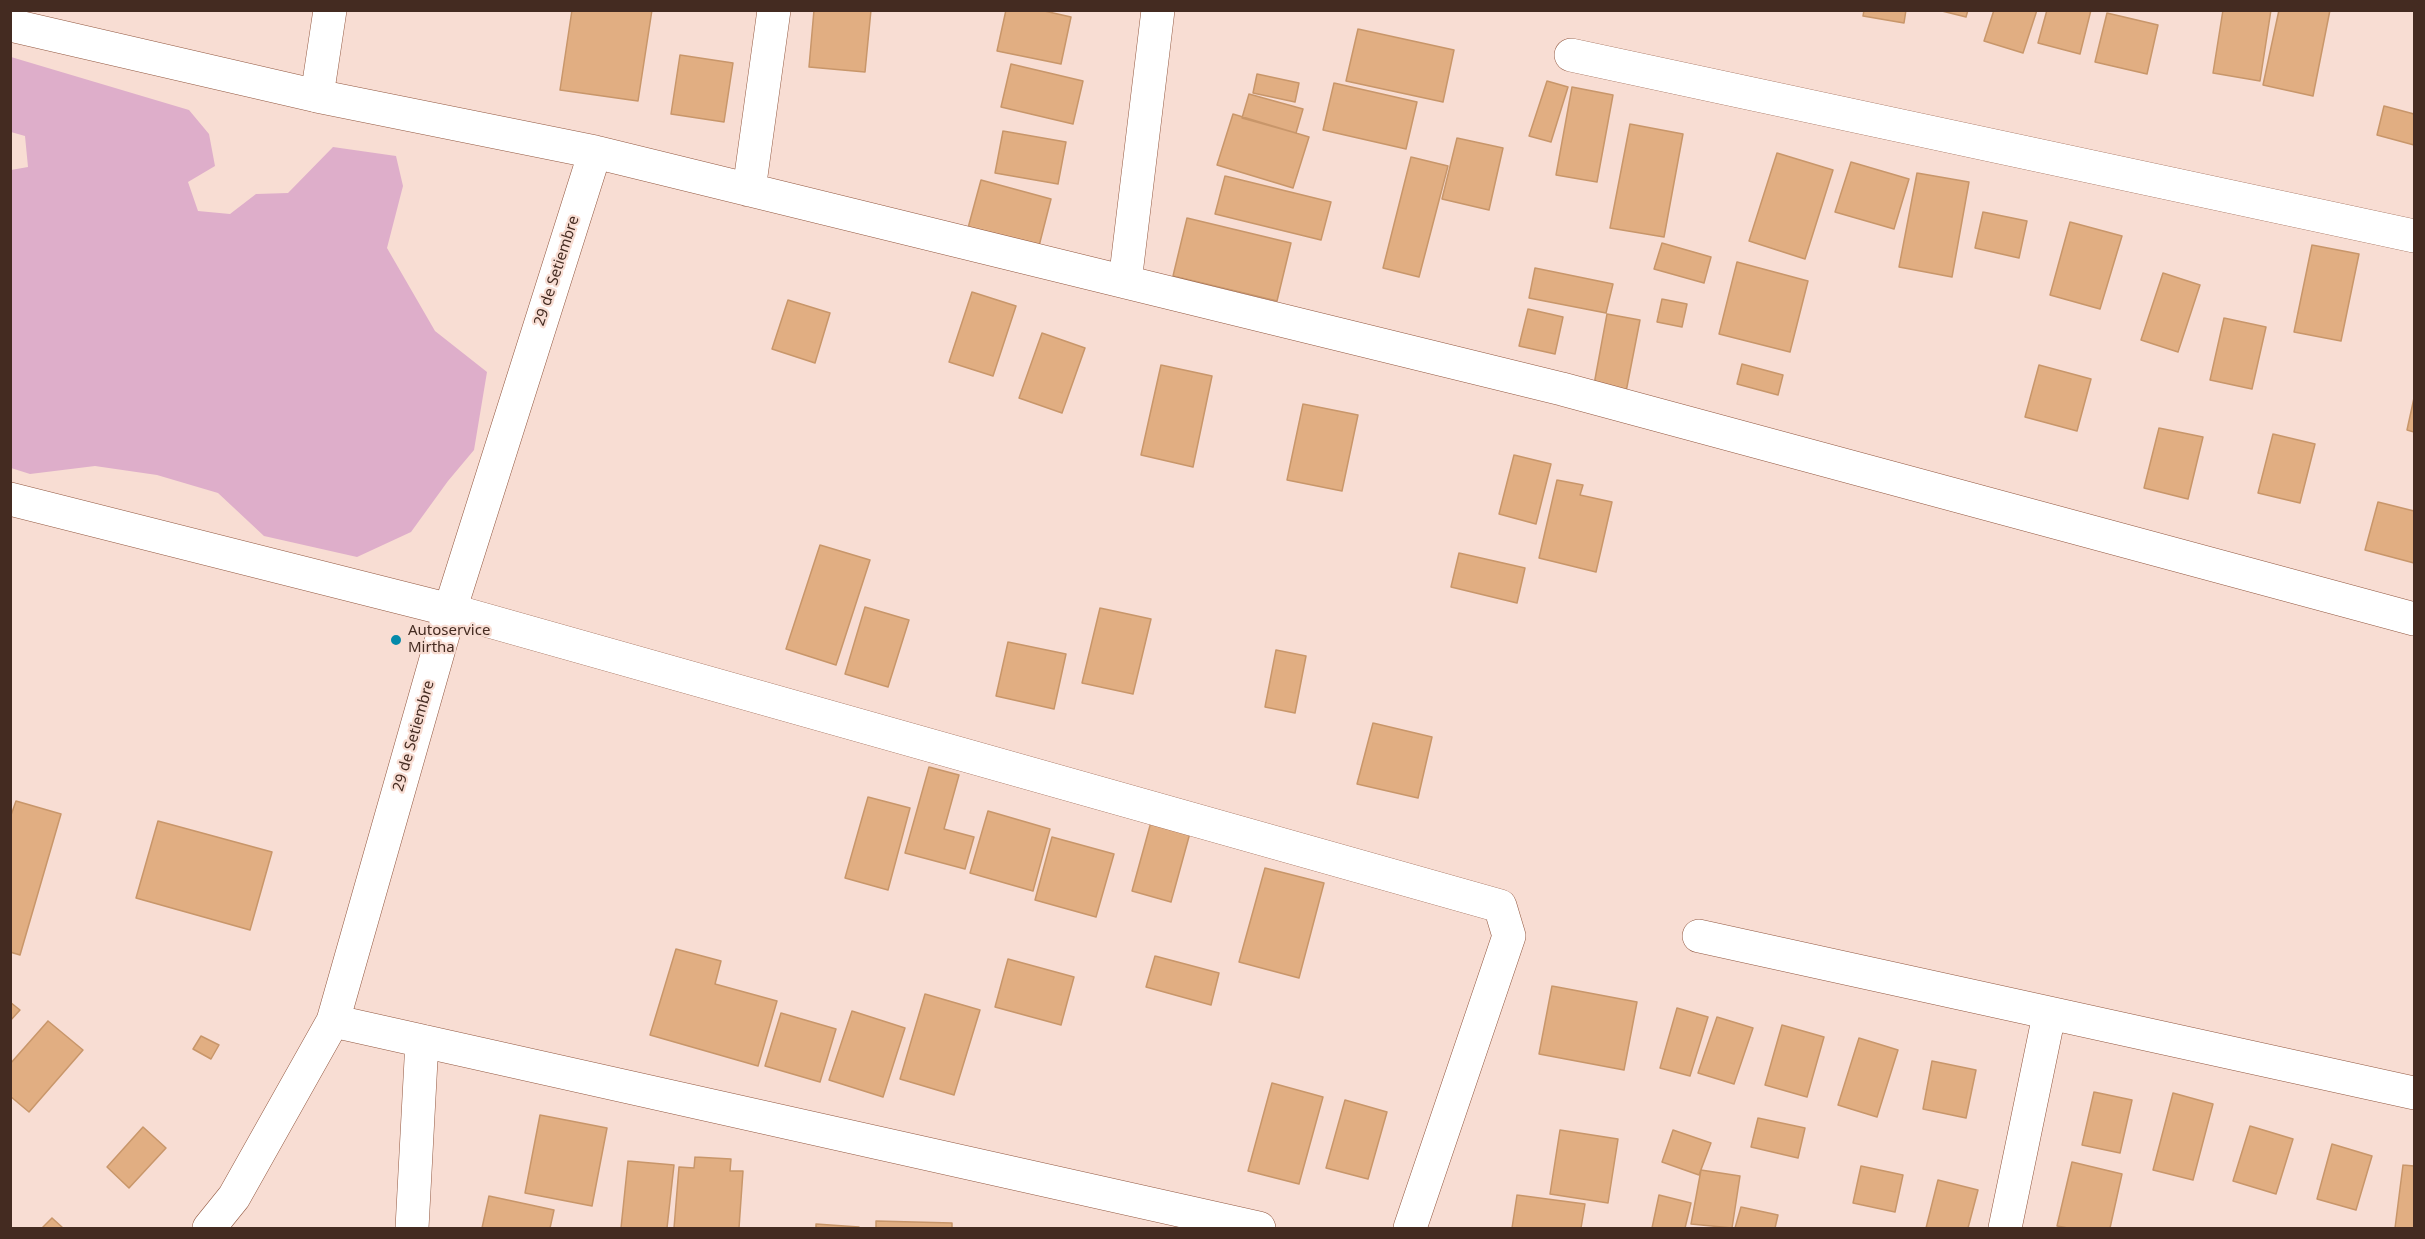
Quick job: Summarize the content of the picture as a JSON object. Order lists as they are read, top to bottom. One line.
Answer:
{"streets":{"street":["29 de Setiembre"]},"places":["Autoservice Mirtha"]}
